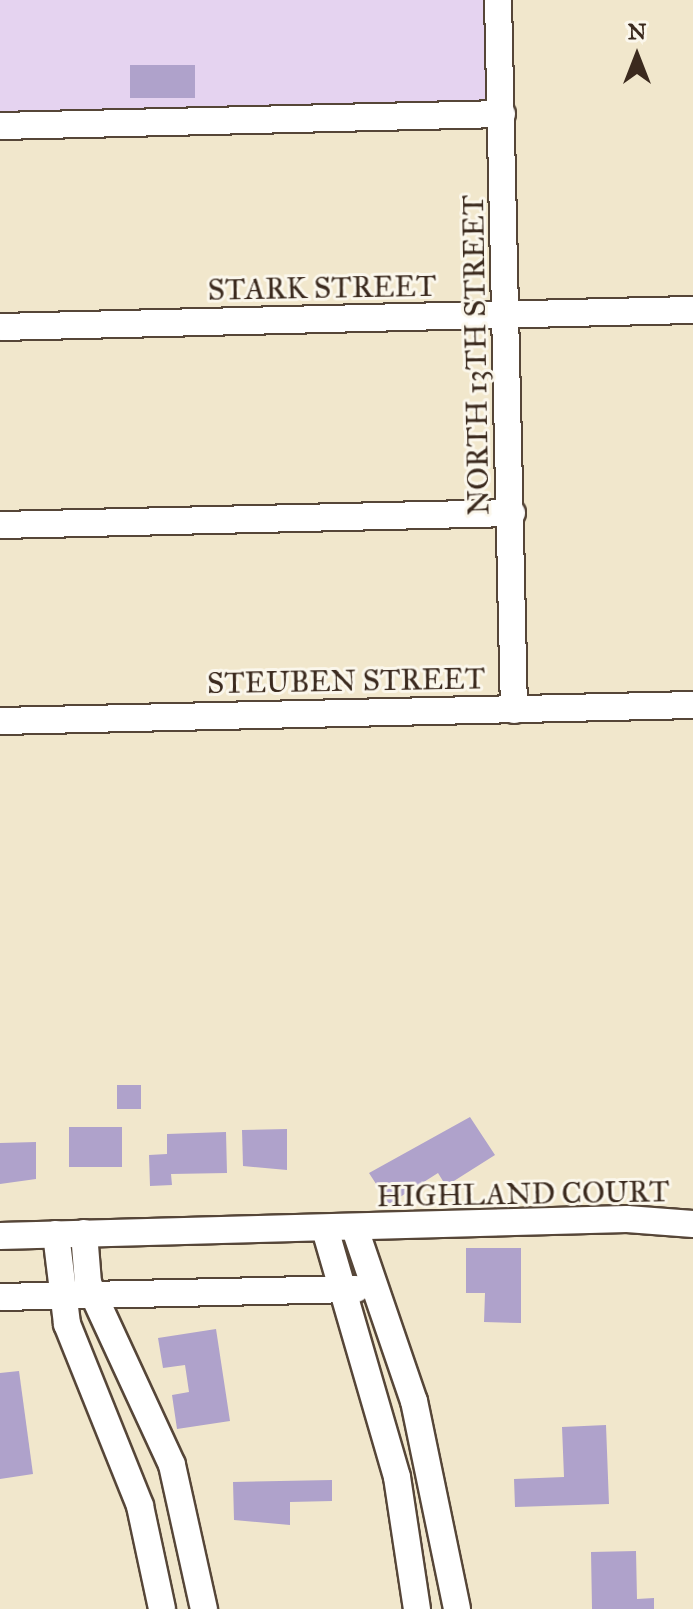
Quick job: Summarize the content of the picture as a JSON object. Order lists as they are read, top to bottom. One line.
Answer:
{"streets":{"street":["STARK STREET","NORTH 13TH STREET","STEUBEN STREET","HIGHLAND COURT"]},"crossings":[["STARK STREET","NORTH 13TH STREET"],["NORTH 13TH STREET","STEUBEN STREET"]],"north":"top"}
